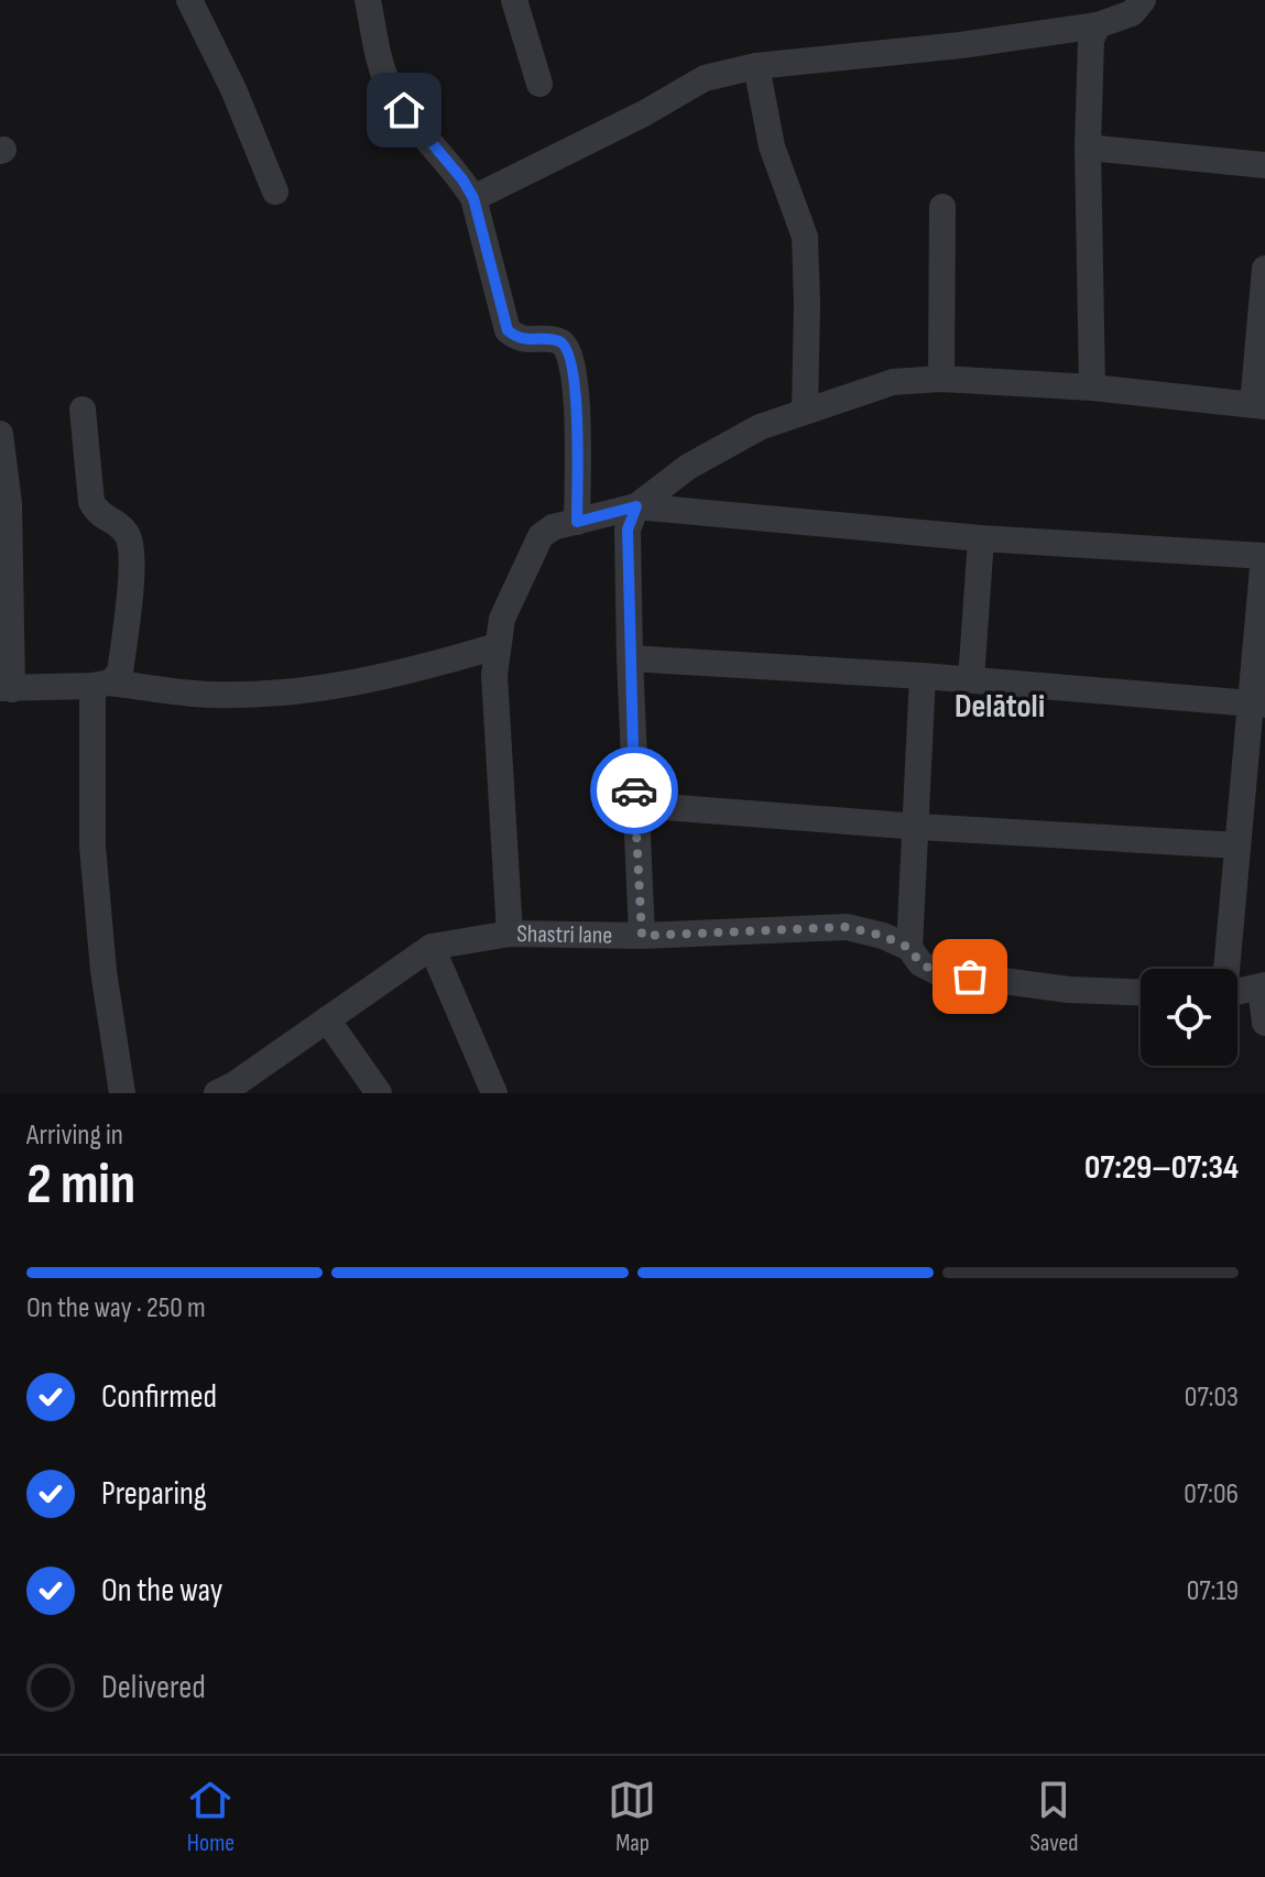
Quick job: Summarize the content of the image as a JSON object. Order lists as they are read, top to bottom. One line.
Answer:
{"streets":{"street":["Shastri lane"]},"districts":["Delātoli"],"page":{"heading":["2 min","Arriving in","07:29–07:34"],"bar":"On the way · 250 m","list":[["Confirmed","07:03"],["Preparing","07:06"],["On the way","07:19"],"Delivered"],"tabs":["Home","Map","Saved"]}}
